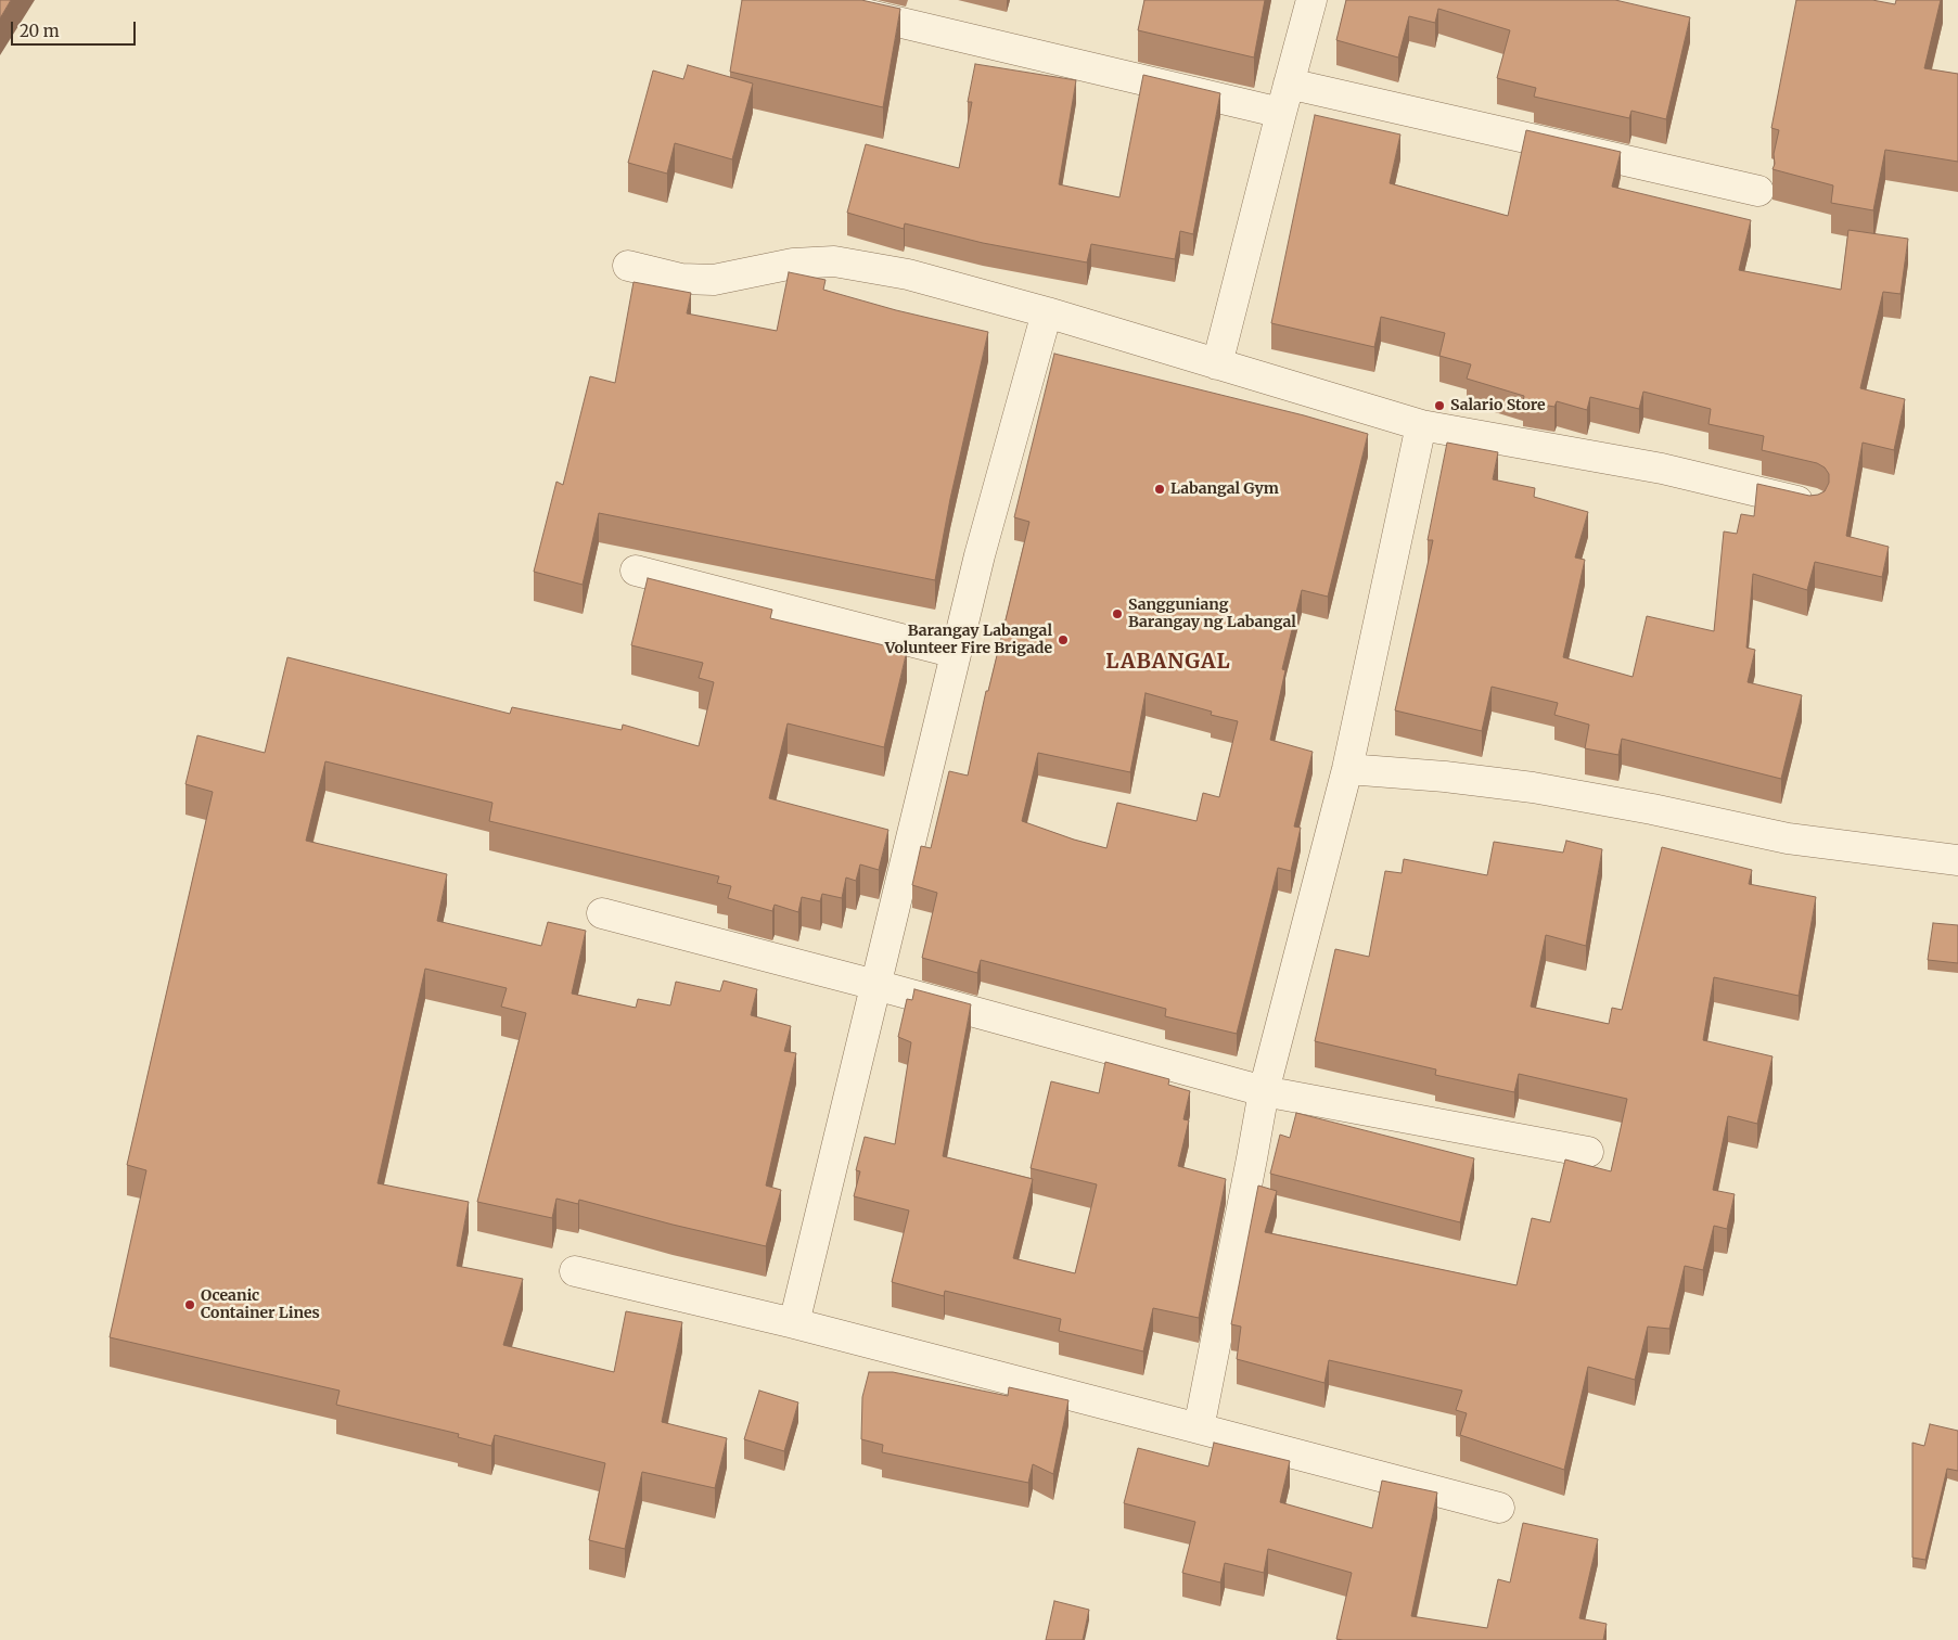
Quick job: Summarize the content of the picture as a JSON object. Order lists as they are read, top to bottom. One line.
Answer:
{"districts":["LABANGAL"],"places":["Salario Store","Labangal Gym","Sangguniang Barangay ng Labangal","Barangay Labangal Volunteer Fire Brigade","Oceanic Container Lines"],"scale_bar":"20 m"}
